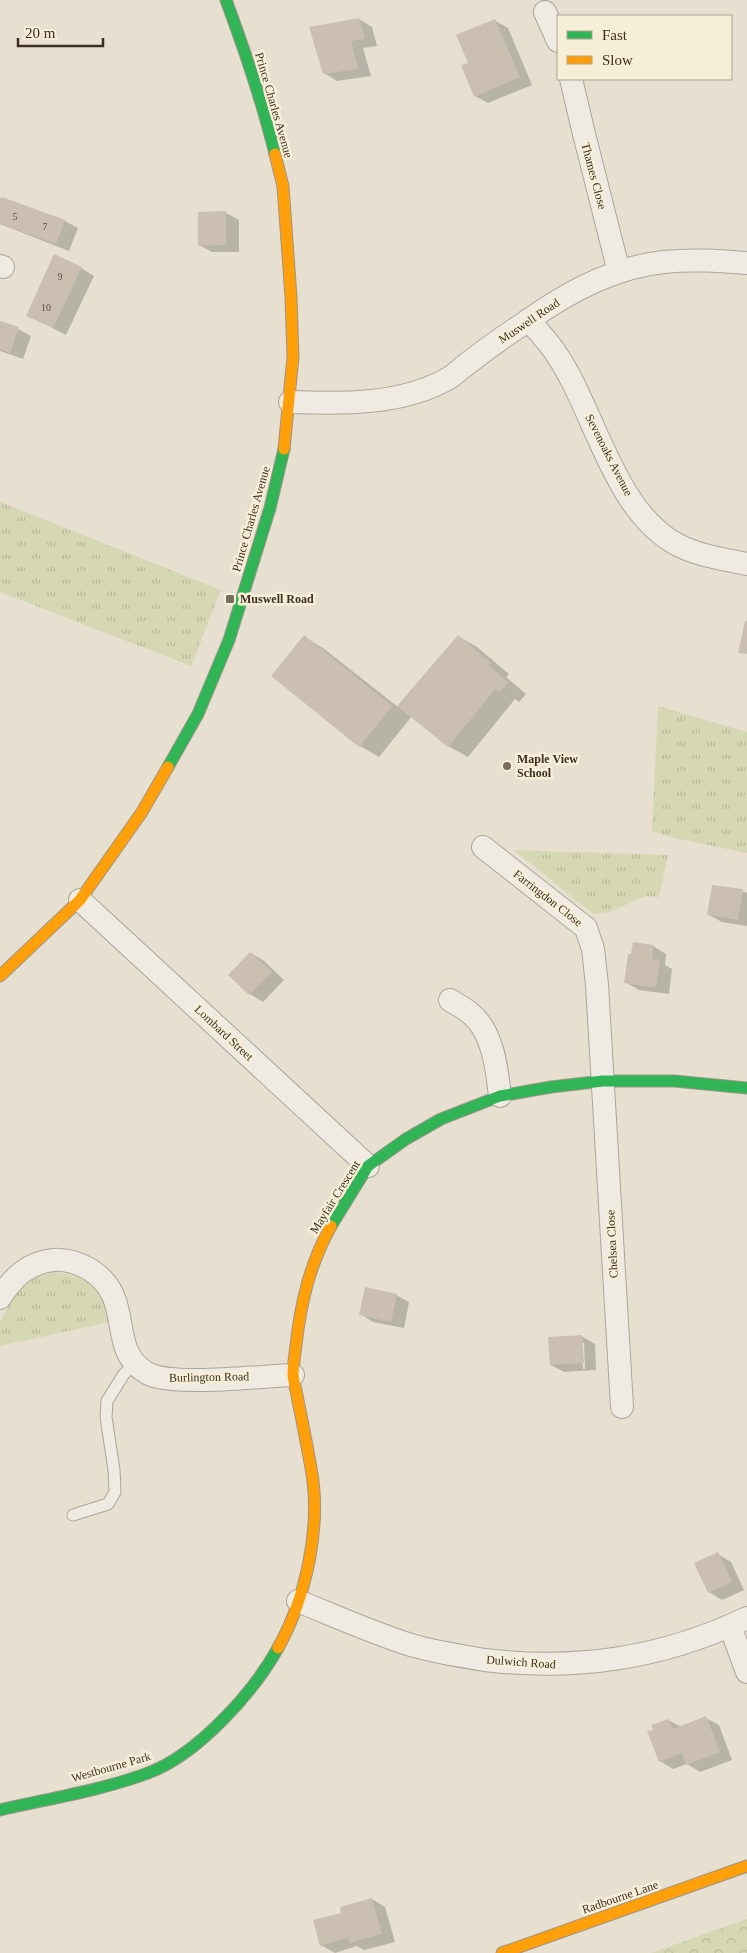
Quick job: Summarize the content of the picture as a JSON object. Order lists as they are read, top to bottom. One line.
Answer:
{"streets":{"street":["Prince Charles Avenue","Thames Close","Muswell Road","Sevenoaks Avenue","Farringdon Close","Lombard Street","Mayfair Crescent","Chelsea Close","Burlington Road","Dulwich Road","Westbourne Park","Radbourne Lane"]},"crossings":[["Prince Charles Avenue","Muswell Road"],["Prince Charles Avenue","Lombard Street"],["Thames Close","Muswell Road"],["Muswell Road","Sevenoaks Avenue"],["Farringdon Close","Mayfair Crescent"],["Farringdon Close","Chelsea Close"],["Lombard Street","Mayfair Crescent"],["Mayfair Crescent","Chelsea Close"],["Mayfair Crescent","Burlington Road"],["Mayfair Crescent","Dulwich Road"],["Mayfair Crescent","Westbourne Park"],["Dulwich Road","Westbourne Park"]],"places":{"transit":["Muswell Road"],"other":["Maple View School"]},"house_numbers":["5","7","9","10"],"legend":["Fast","Slow"],"scale_bar":"20 m"}
